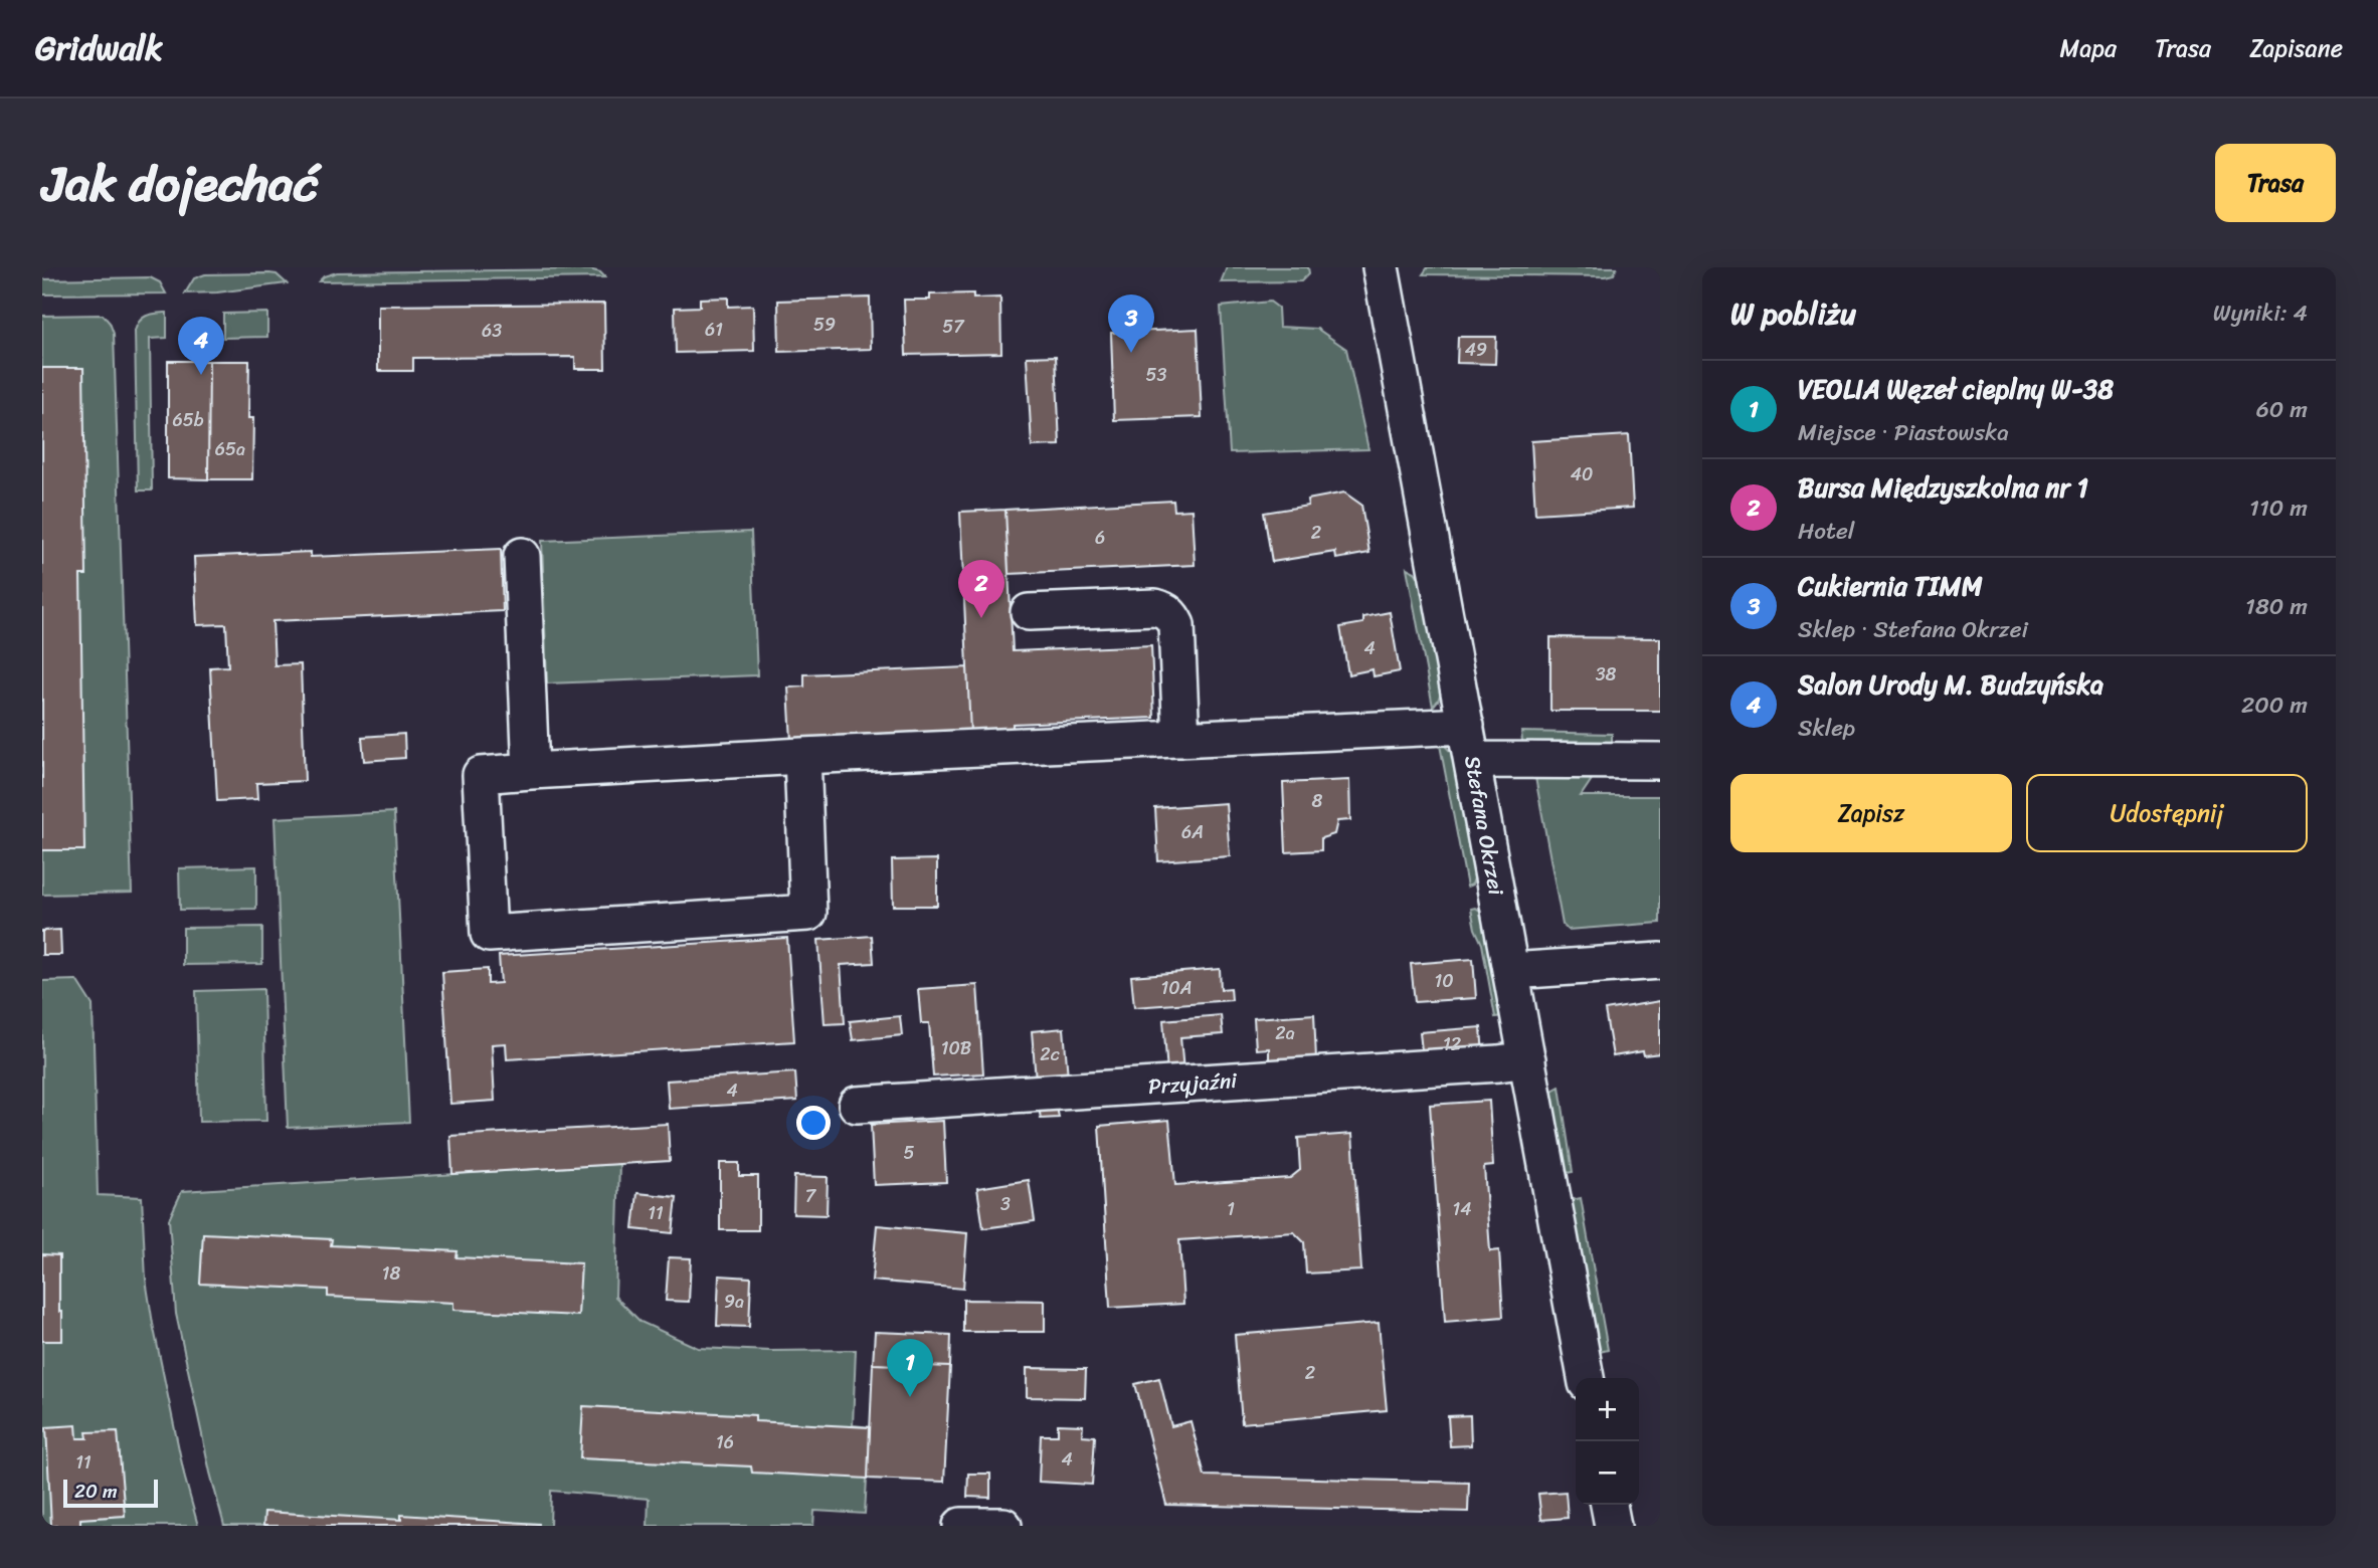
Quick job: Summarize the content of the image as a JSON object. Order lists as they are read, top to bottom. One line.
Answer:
{"streets":{"street":["Stefana Okrzei","Przyjaźni"]},"crossings":[["Stefana Okrzei","Przyjaźni"]],"house_numbers":["59","57","61","63","49","53","65b","65a","40","2","6","4","38","8","6A","10","10A","2a","12","10B","2c","4","5","7","3","1","14","11","18","9a","2","16","4","11"],"scale_bar":"20 m","page":{"header":"Gridwalk","nav":["Mapa","Trasa","Zapisane"],"title":"Jak dojechać","buttons":["Trasa",["Zapisz","Udostępnij"]],"heading":["W pobliżu","Wyniki: 4"],"pins":["3","4","2","1"],"list":[{"mark":"1","name":"VEOLIA Węzeł cieplny W-38","note":"Miejsce · Piastowska","value":"60 m"},{"mark":"2","name":"Bursa Międzyszkolna nr 1","note":"Hotel","value":"110 m"},{"mark":"3","name":"Cukiernia TIMM","note":"Sklep · Stefana Okrzei","value":"180 m"},{"mark":"4","name":"Salon Urody M. Budzyńska","note":"Sklep","value":"200 m"}],"map_buttons":["+","−"],"scale":"20 m"}}
